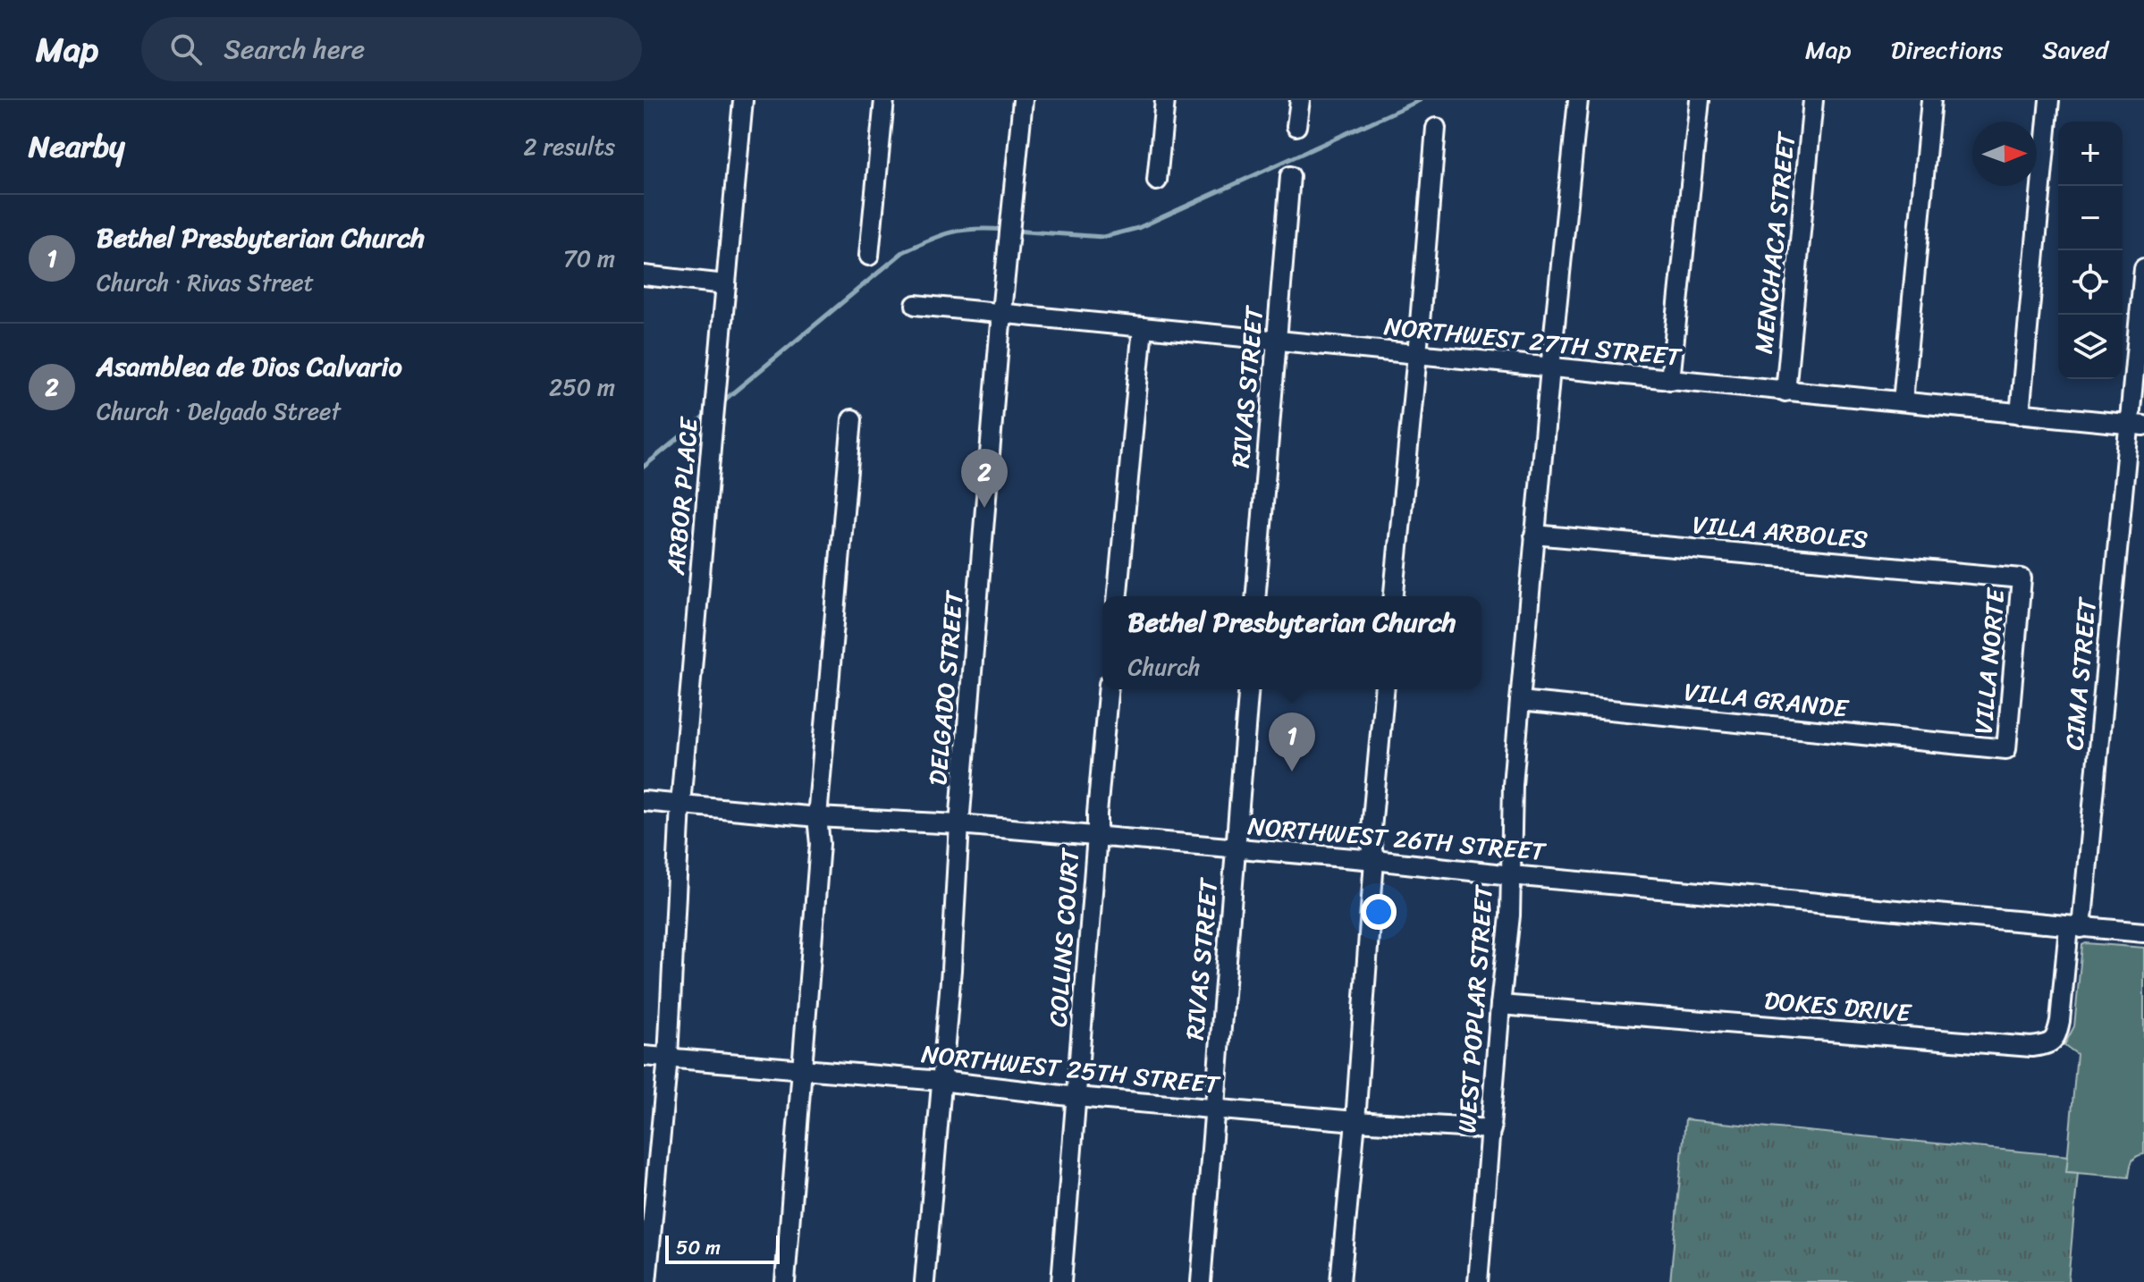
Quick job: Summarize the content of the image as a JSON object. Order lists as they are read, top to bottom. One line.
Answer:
{"streets":{"street":["MENCHACA STREET","NORTHWEST 27TH STREET","RIVAS STREET","ARBOR PLACE","VILLA ARBOLES","VILLA NORTE","CIMA STREET","DELGADO STREET","VILLA GRANDE","NORTHWEST 26TH STREET","COLLINS COURT","DOKES DRIVE","WEST POPLAR STREET","NORTHWEST 25TH STREET"]},"crossings":[["MENCHACA STREET","NORTHWEST 27TH STREET"],["NORTHWEST 27TH STREET","RIVAS STREET"],["NORTHWEST 27TH STREET","CIMA STREET"],["NORTHWEST 27TH STREET","DELGADO STREET"],["NORTHWEST 27TH STREET","WEST POPLAR STREET"],["RIVAS STREET","NORTHWEST 26TH STREET"],["RIVAS STREET","NORTHWEST 25TH STREET"],["ARBOR PLACE","NORTHWEST 26TH STREET"],["ARBOR PLACE","NORTHWEST 25TH STREET"],["VILLA ARBOLES","VILLA NORTE"],["VILLA ARBOLES","WEST POPLAR STREET"],["VILLA NORTE","VILLA GRANDE"],["CIMA STREET","NORTHWEST 26TH STREET"],["CIMA STREET","DOKES DRIVE"],["DELGADO STREET","NORTHWEST 26TH STREET"],["DELGADO STREET","NORTHWEST 25TH STREET"],["VILLA GRANDE","WEST POPLAR STREET"],["NORTHWEST 26TH STREET","COLLINS COURT"],["NORTHWEST 26TH STREET","DOKES DRIVE"],["NORTHWEST 26TH STREET","WEST POPLAR STREET"],["COLLINS COURT","NORTHWEST 25TH STREET"],["DOKES DRIVE","WEST POPLAR STREET"],["WEST POPLAR STREET","NORTHWEST 25TH STREET"]],"scale_bar":"50 m","north":"right","page":{"header":"Map","search":"Search here","nav":["Map","Directions","Saved"],"heading":["Nearby","2 results"],"map_buttons":["+","−"],"list":[{"mark":"1","name":"Bethel Presbyterian Church","note":"Church · Rivas Street","value":"70 m"},{"mark":"2","name":"Asamblea de Dios Calvario","note":"Church · Delgado Street","value":"250 m"}],"pins":["2","1"],"popup":["Bethel Presbyterian Church","Church"],"scale":"50 m"}}
